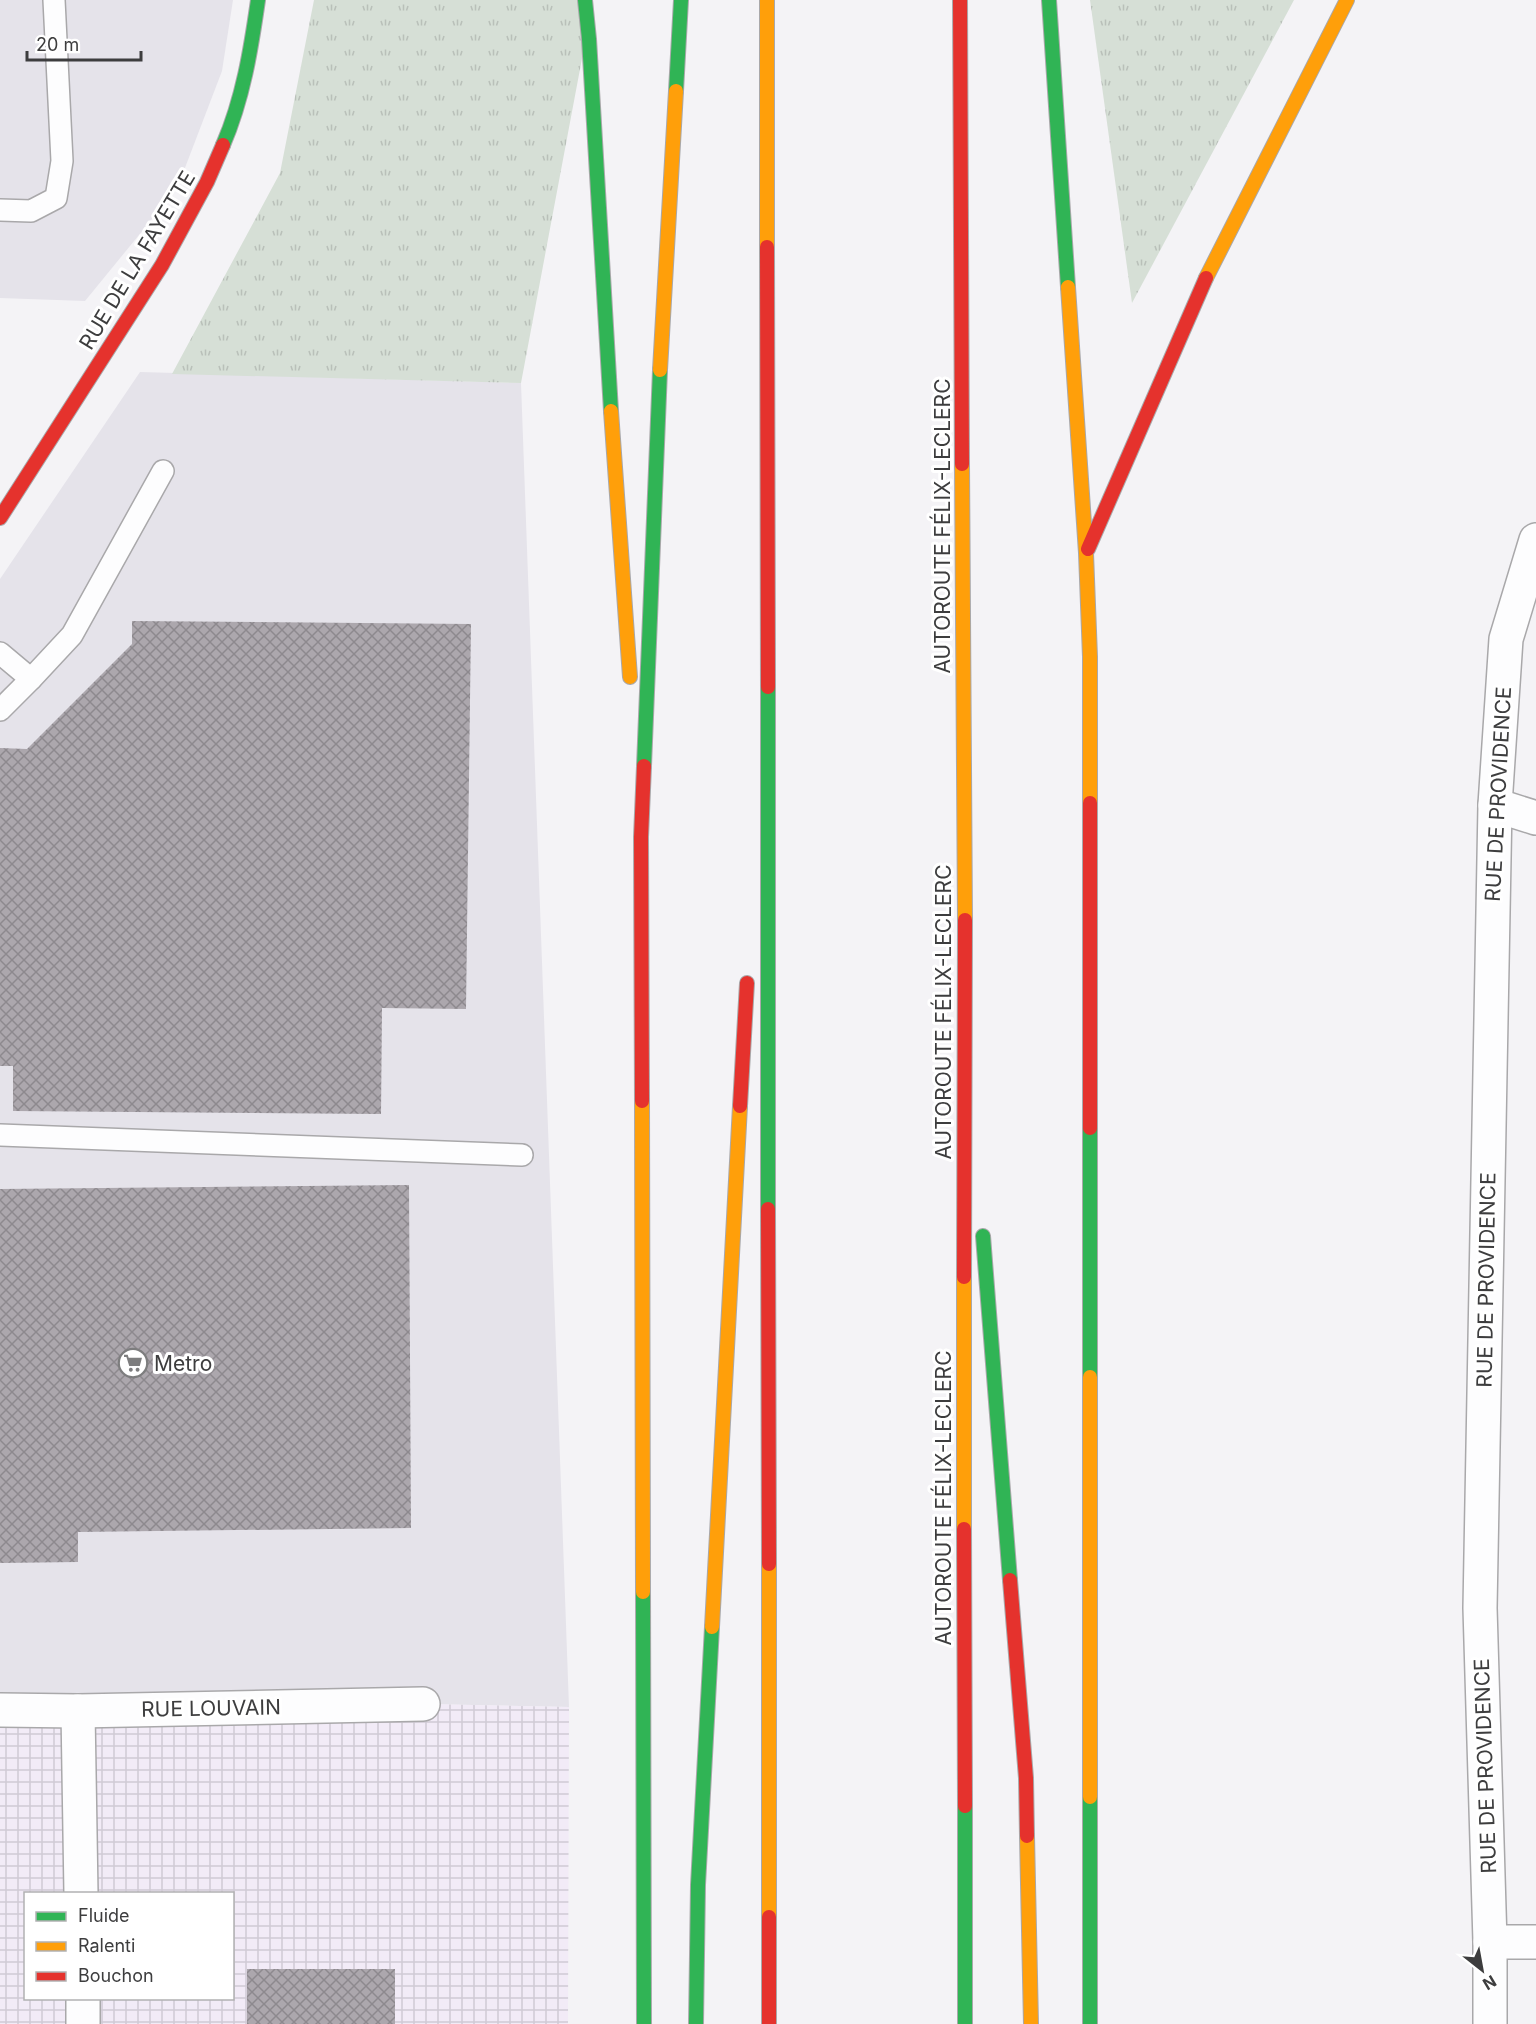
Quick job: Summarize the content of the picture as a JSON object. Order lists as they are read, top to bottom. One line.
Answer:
{"streets":{"main road":["RUE DE LA FAYETTE","AUTOROUTE FÉLIX-LECLERC"],"street":["RUE DE PROVIDENCE","RUE LOUVAIN"]},"places":{"supermarket":["Metro"]},"legend":["Fluide","Ralenti","Bouchon"],"scale_bar":"20 m","north":"bottom right"}
